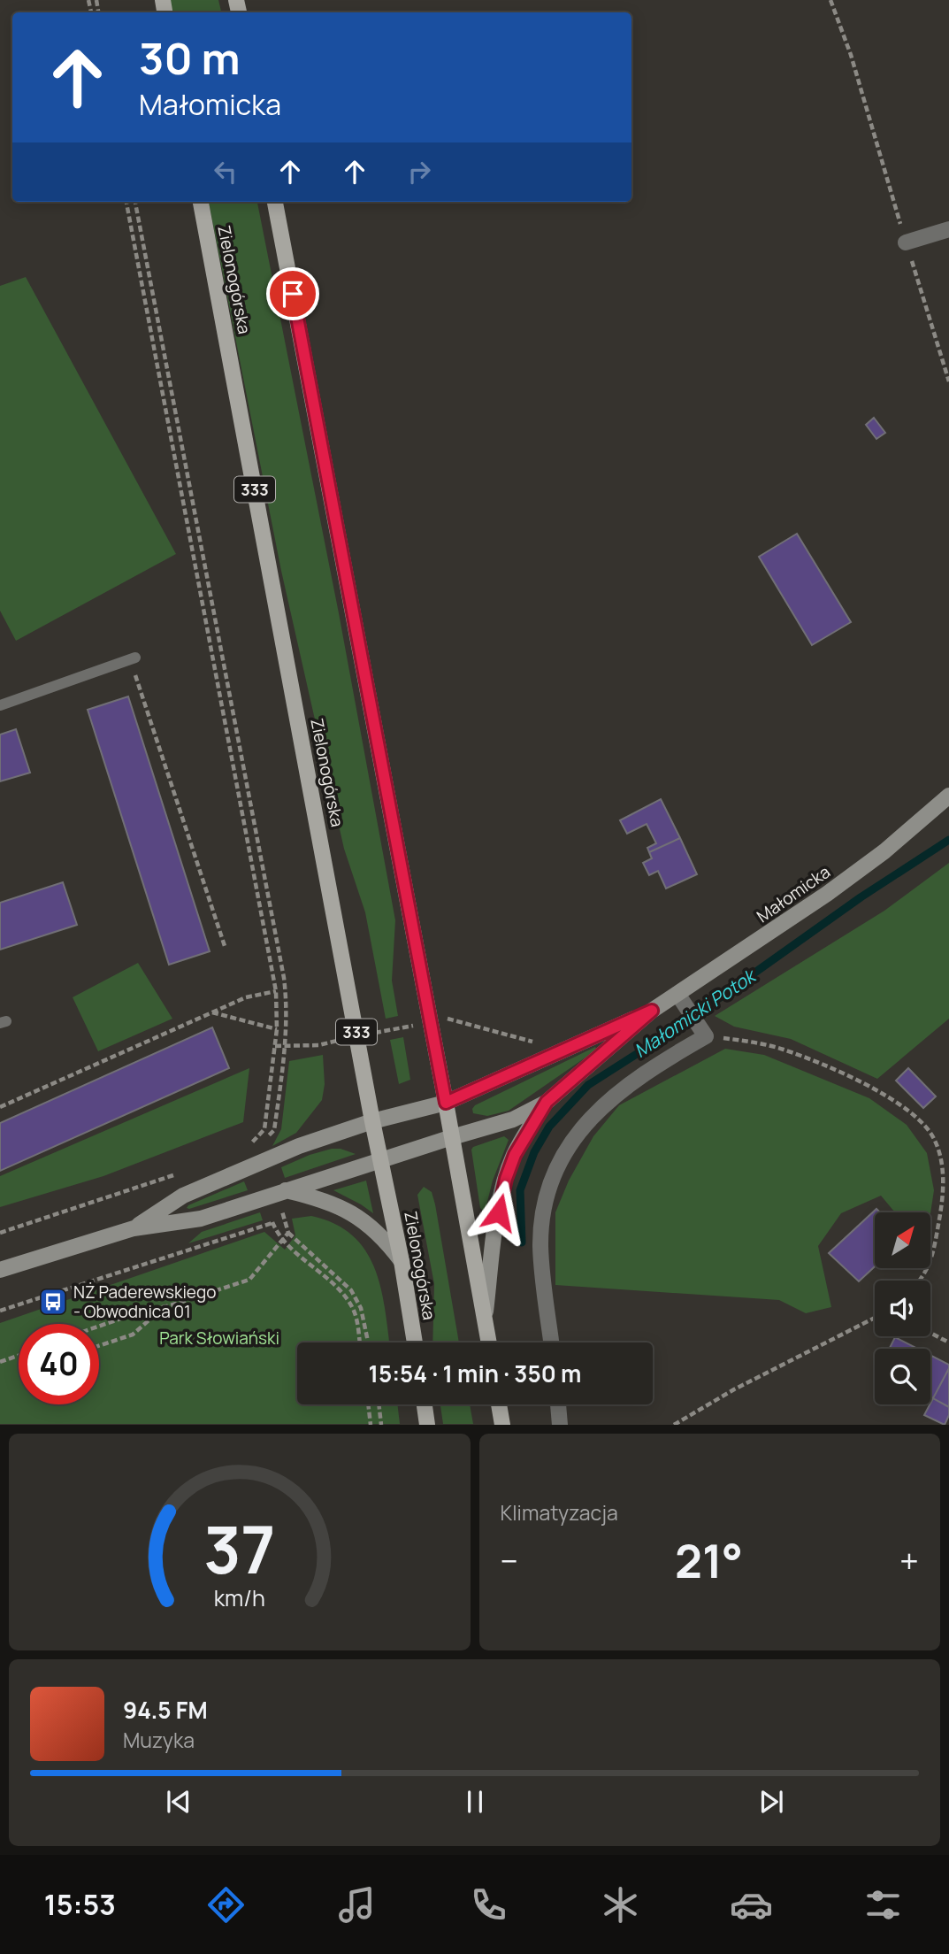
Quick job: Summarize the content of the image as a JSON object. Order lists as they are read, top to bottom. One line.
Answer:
{"streets":{"main road":["Zielonogórska","333"],"street":["Małomicka"]},"crossings":[["Zielonogórska","Małomicka"]],"water":["Małomicki Potok"],"parks":["Park Słowiański"],"places":{"bus stop":["NŻ Paderewskiego - Obwodnica 01"]},"north":"top right","page":{"turn":["30 m","Małomicka"],"limit":"40","trip":"15:54 · 1 min · 350 m","tile":"Klimatyzacja","heat":["−","21°","+"],"song":["94.5 FM","Muzyka"],"tabs":"15:53","gauge":["37","km/h"]}}
